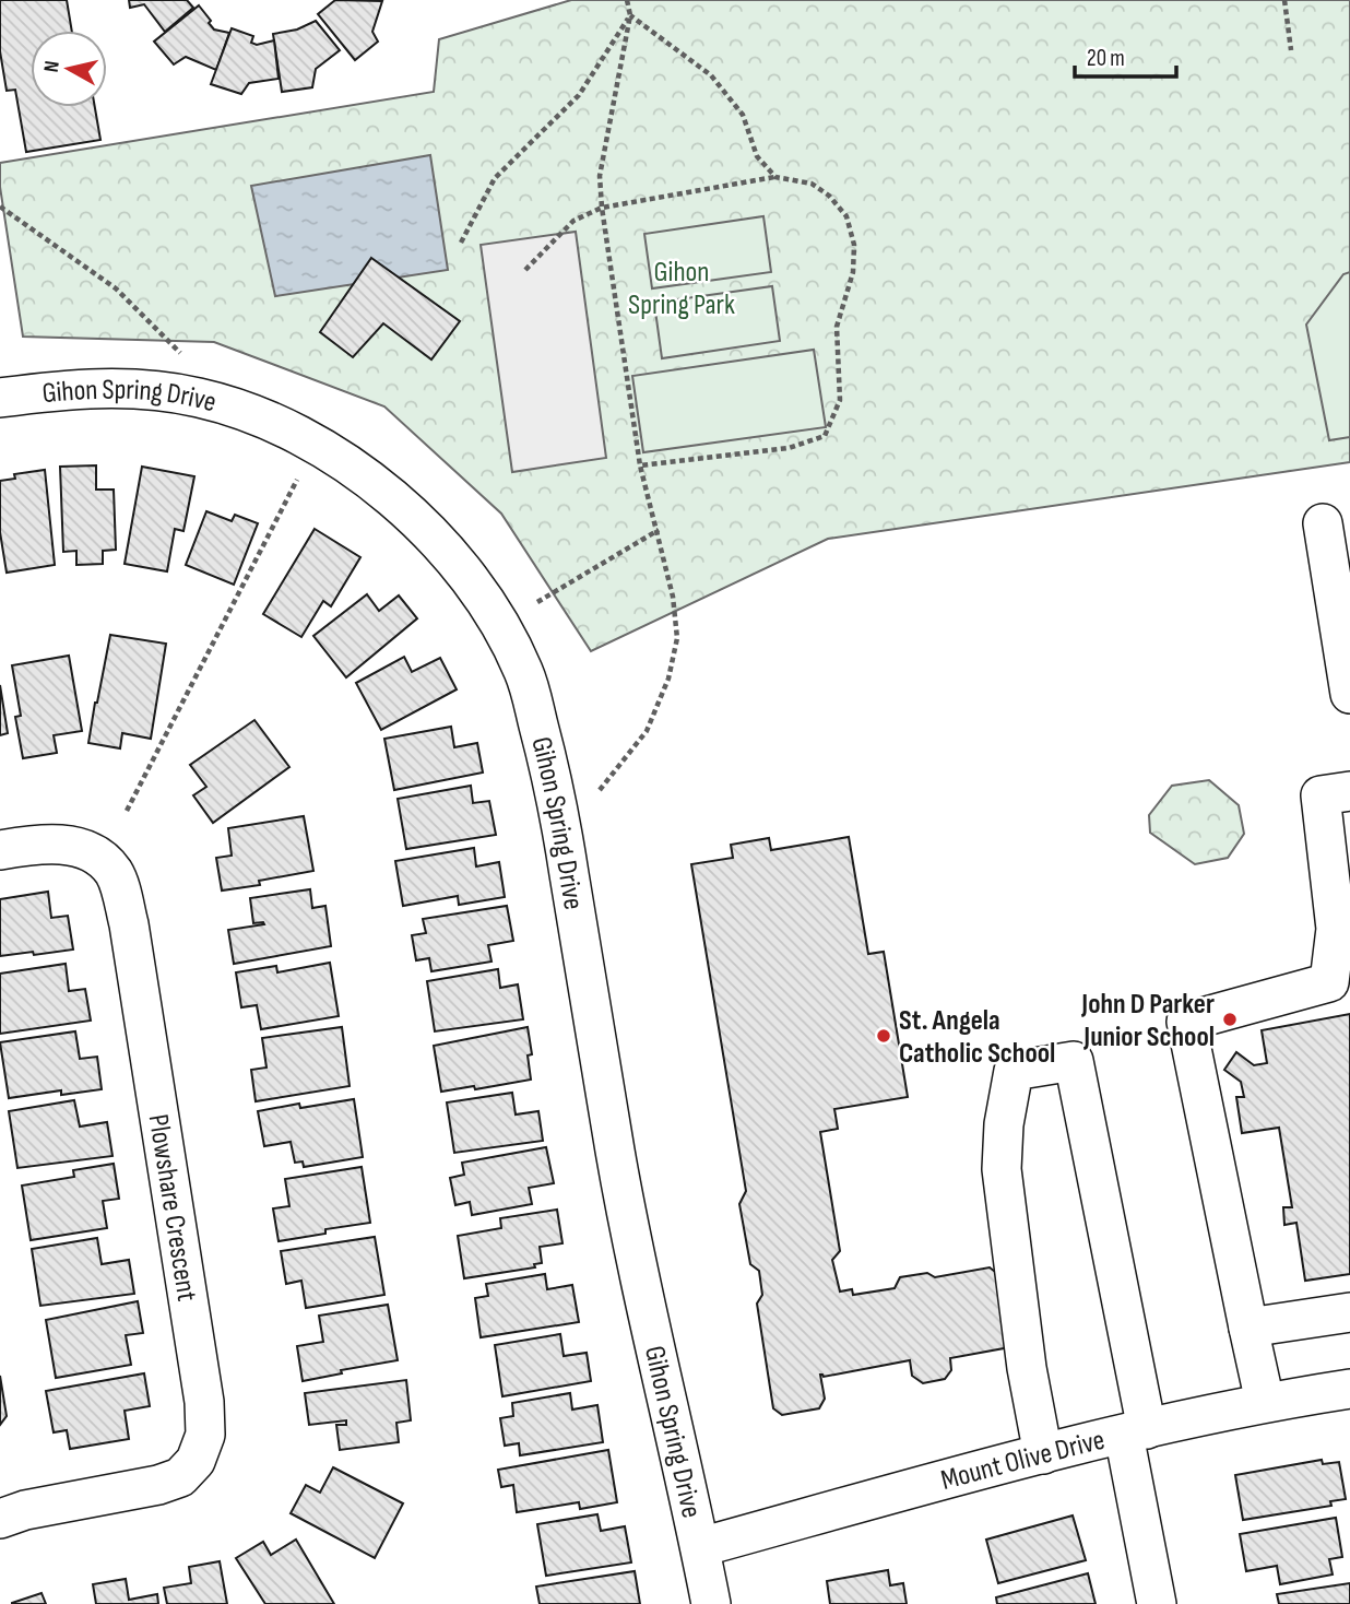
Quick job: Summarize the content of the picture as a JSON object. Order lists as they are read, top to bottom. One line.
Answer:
{"streets":{"street":["Gihon Spring Drive","Plowshare Crescent","Mount Olive Drive"]},"crossings":[["Gihon Spring Drive","Mount Olive Drive"]],"parks":["Gihon Spring Park"],"places":["John D Parker Junior School","St. Angela Catholic School"],"scale_bar":"20 m","north":"left"}
